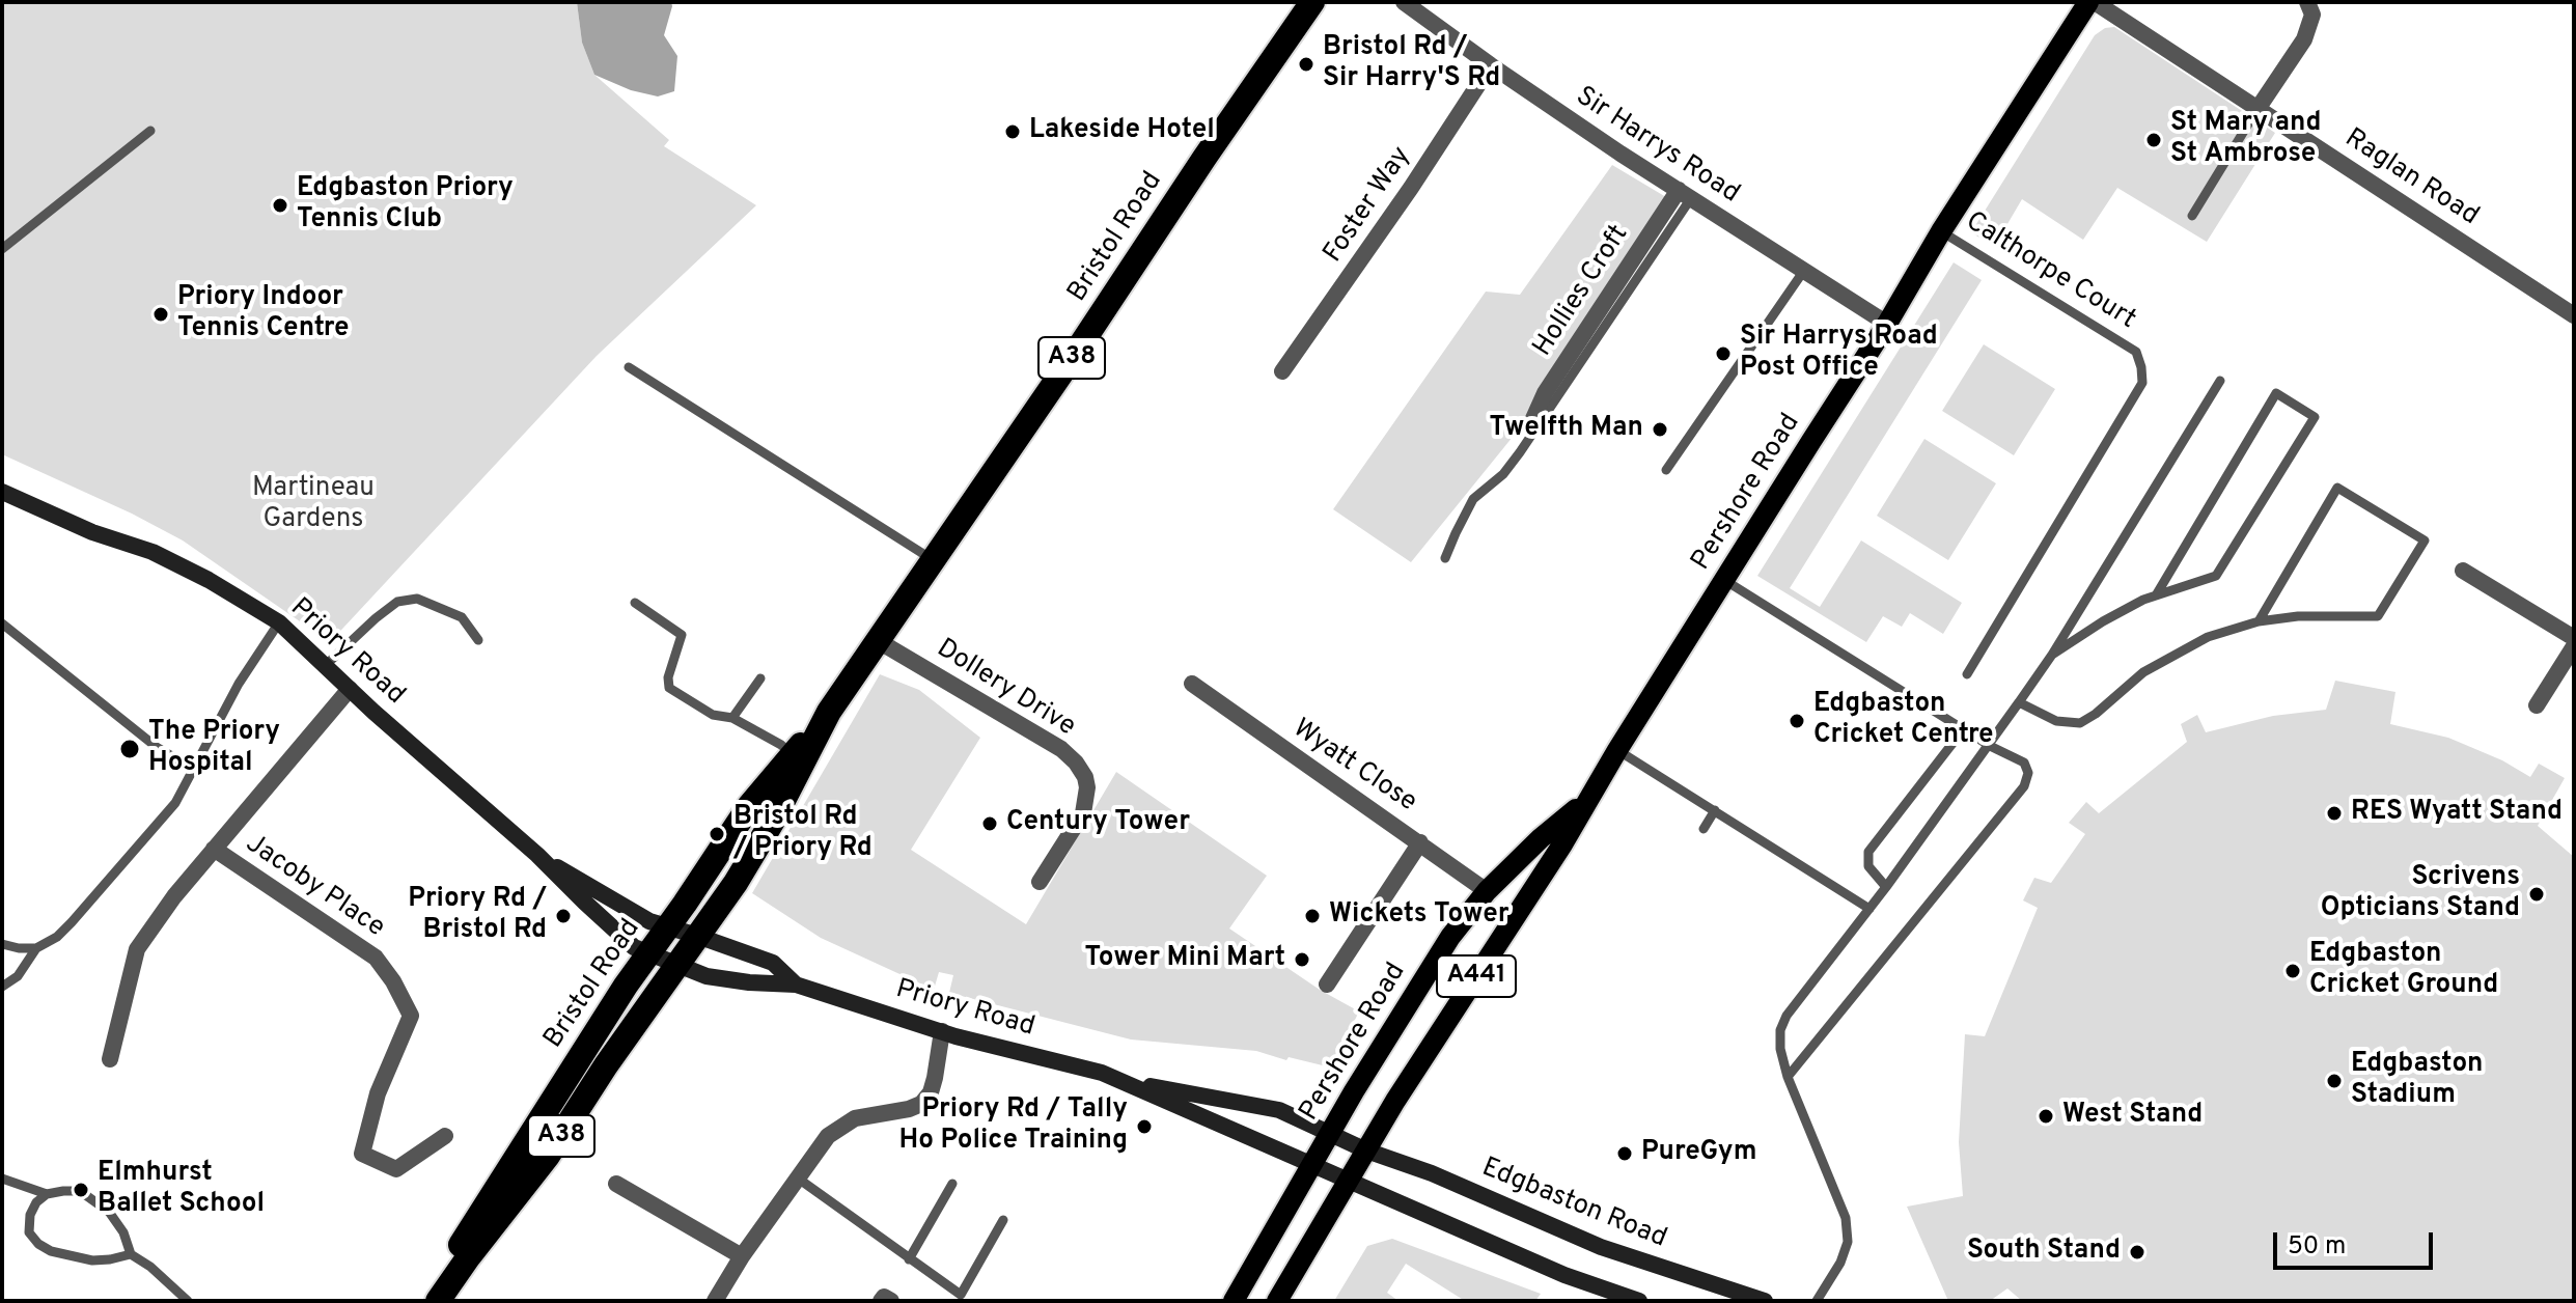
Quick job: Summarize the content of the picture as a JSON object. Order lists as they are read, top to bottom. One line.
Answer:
{"streets":{"highway":["Bristol Road","A38"],"main road":["Pershore Road","Priory Road","A441","Edgbaston Road"],"street":["Sir Harrys Road","Raglan Road","Foster Way","Hollies Croft","Dollery Drive","Wyatt Close","Jacoby Place"],"lane":["Calthorpe Court"]},"crossings":[["Sir Harrys Road","Foster Way"],["Sir Harrys Road","Hollies Croft"],["Sir Harrys Road","Pershore Road"],["Bristol Road","Priory Road"],["Bristol Road","Dollery Drive"],["Calthorpe Court","Pershore Road"],["Pershore Road","Priory Road"],["Pershore Road","Wyatt Close"],["Pershore Road","Edgbaston Road"],["Priory Road","Jacoby Place"],["Priory Road","Edgbaston Road"]],"parks":["Martineau Gardens"],"places":["Bristol Rd / Sir Harry'S Rd","Lakeside Hotel","St Mary and St Ambrose","Edgbaston Priory Tennis Club","Priory Indoor Tennis Centre","Sir Harrys Road Post Office","Twelfth Man","Edgbaston Cricket Centre","The Priory Hospital","RES Wyatt Stand","Century Tower","Bristol Rd / Priory Rd","Scrivens Opticians Stand","Priory Rd / Bristol Rd","Wickets Tower","Tower Mini Mart","Edgbaston Cricket Ground","Edgbaston Stadium","West Stand","Priory Rd / Tally Ho Police Training","PureGym","Elmhurst Ballet School","South Stand"],"scale_bar":"50 m"}
